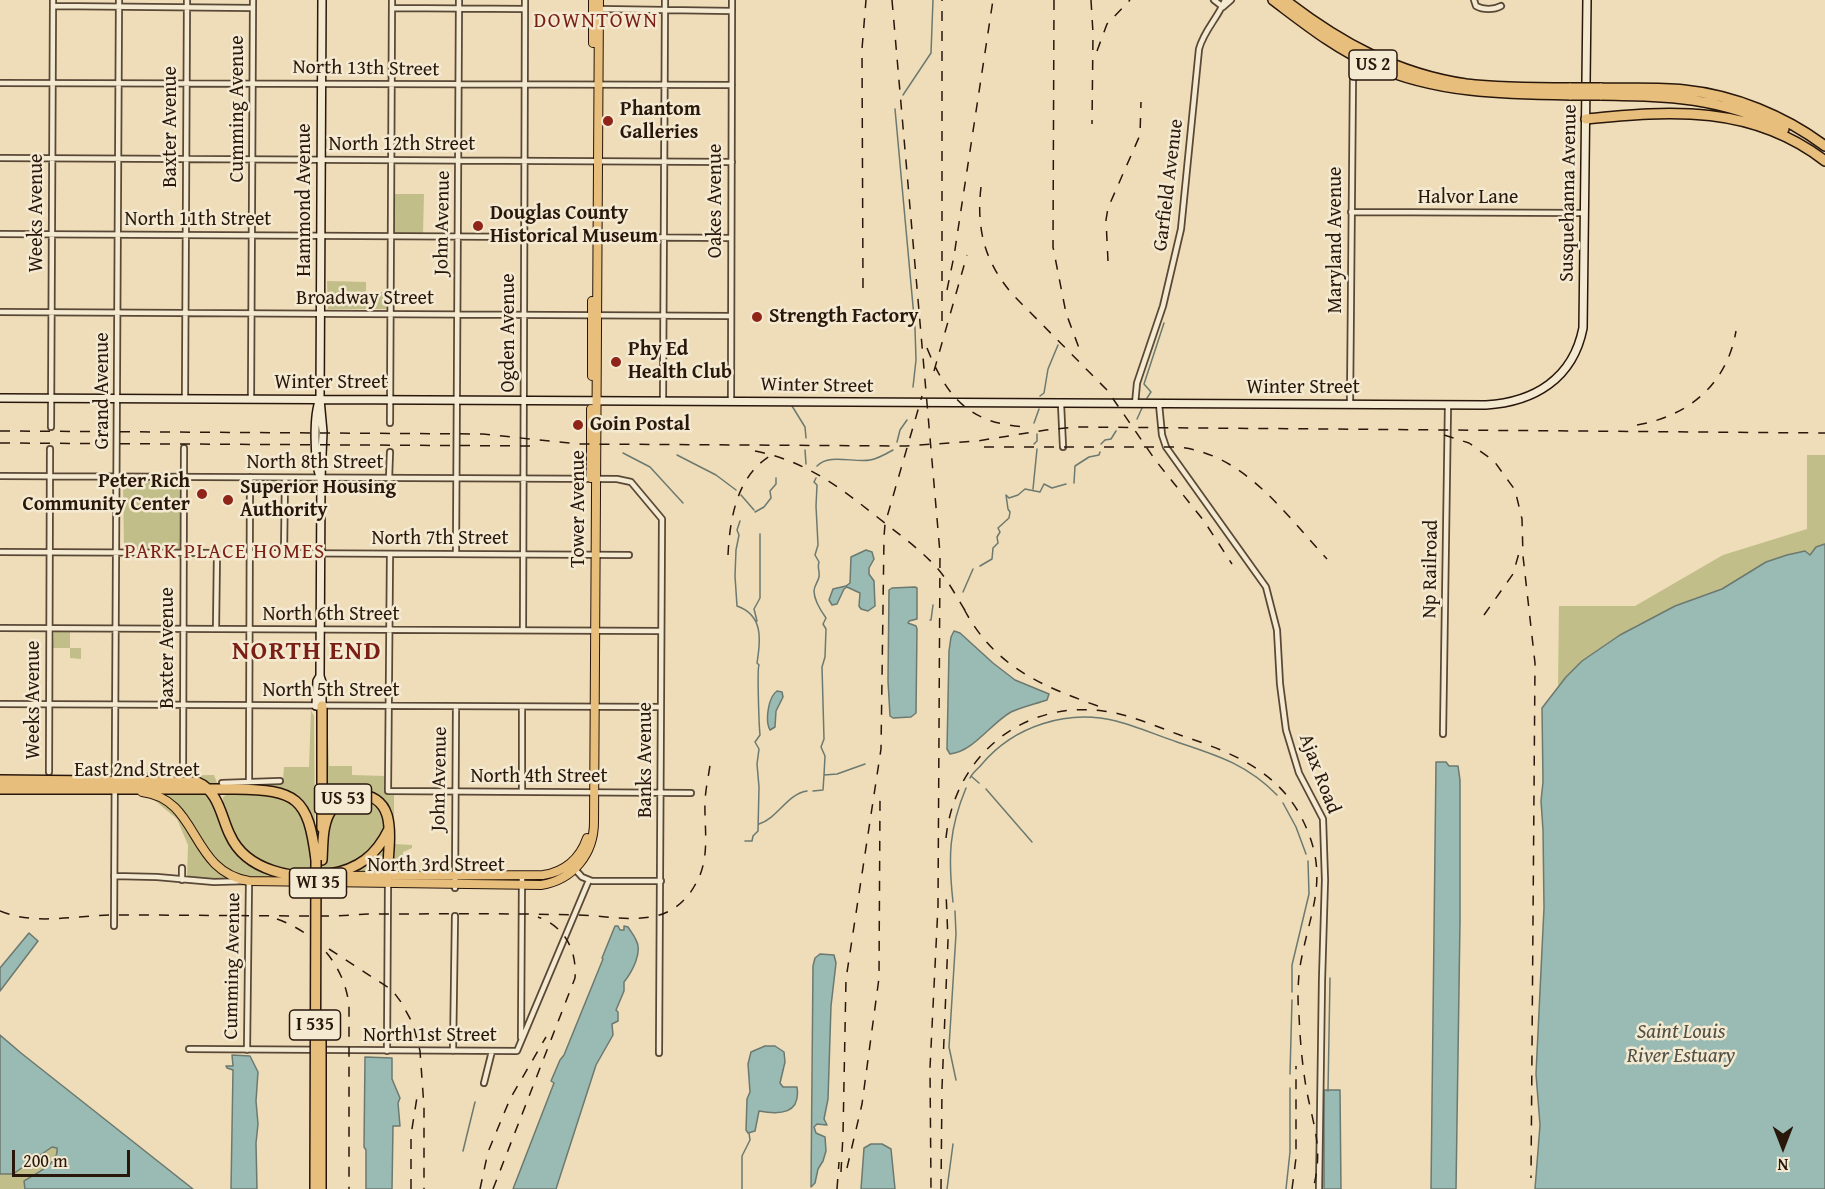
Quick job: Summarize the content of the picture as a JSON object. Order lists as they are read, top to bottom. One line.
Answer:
{"streets":{"highway":["US 2","East 2nd Street","US 53","North 3rd Street","I 535"],"main road":["Tower Avenue","WI 35"],"street":["North 13th Street","Cumming Avenue","Baxter Avenue","North 12th Street","Garfield Avenue","Susquehanna Avenue","Halvor Lane","Hammond Avenue","Oakes Avenue","Weeks Avenue","North 11th Street","John Avenue","Maryland Avenue","Broadway Street","Ogden Avenue","Winter Street","Grand Avenue","North 8th Street","North 7th Street","Np Railroad","North 6th Street","North 5th Street","Banks Avenue","Ajax Road","North 4th Street","North 1st Street"]},"crossings":[["North 13th Street","Cumming Avenue"],["North 13th Street","Baxter Avenue"],["North 13th Street","Hammond Avenue"],["North 13th Street","Oakes Avenue"],["North 13th Street","Weeks Avenue"],["North 13th Street","John Avenue"],["North 13th Street","Ogden Avenue"],["North 13th Street","Grand Avenue"],["North 13th Street","Tower Avenue"],["Cumming Avenue","North 12th Street"],["Cumming Avenue","North 11th Street"],["Cumming Avenue","Broadway Street"],["Cumming Avenue","Winter Street"],["Cumming Avenue","North 3rd Street"],["Cumming Avenue","WI 35"],["Cumming Avenue","North 1st Street"],["Baxter Avenue","North 12th Street"],["Baxter Avenue","North 11th Street"],["Baxter Avenue","Broadway Street"],["Baxter Avenue","Winter Street"],["Baxter Avenue","North 8th Street"],["Baxter Avenue","North 6th Street"],["Baxter Avenue","North 5th Street"],["North 12th Street","Hammond Avenue"],["North 12th Street","Oakes Avenue"],["North 12th Street","Weeks Avenue"],["North 12th Street","John Avenue"],["North 12th Street","Ogden Avenue"],["North 12th Street","Grand Avenue"],["North 12th Street","Tower Avenue"],["Garfield Avenue","Winter Street"],["Susquehanna Avenue","Halvor Lane"],["Susquehanna Avenue","Winter Street"],["Halvor Lane","Maryland Avenue"],["Hammond Avenue","North 11th Street"],["Hammond Avenue","Broadway Street"],["Hammond Avenue","Winter Street"],["Hammond Avenue","North 8th Street"],["Hammond Avenue","North 7th Street"],["Hammond Avenue","North 6th Street"],["Hammond Avenue","North 5th Street"],["Hammond Avenue","I 535"],["Oakes Avenue","Broadway Street"],["Oakes Avenue","Winter Street"],["Weeks Avenue","North 11th Street"],["Weeks Avenue","Broadway Street"],["Weeks Avenue","Winter Street"],["Weeks Avenue","North 8th Street"],["Weeks Avenue","North 6th Street"],["Weeks Avenue","North 5th Street"],["North 11th Street","John Avenue"],["North 11th Street","Ogden Avenue"],["North 11th Street","Grand Avenue"],["John Avenue","Broadway Street"],["John Avenue","Winter Street"],["John Avenue","North 8th Street"],["John Avenue","North 7th Street"],["John Avenue","North 5th Street"],["John Avenue","North 4th Street"],["John Avenue","North 3rd Street"],["Maryland Avenue","Winter Street"],["Broadway Street","Ogden Avenue"],["Broadway Street","Grand Avenue"],["Broadway Street","Tower Avenue"],["Ogden Avenue","Winter Street"],["Ogden Avenue","North 8th Street"],["Ogden Avenue","North 7th Street"],["Ogden Avenue","North 6th Street"],["Winter Street","Grand Avenue"],["Winter Street","Tower Avenue"],["Winter Street","Np Railroad"],["Winter Street","Ajax Road"],["Grand Avenue","North 8th Street"],["Grand Avenue","North 6th Street"],["Grand Avenue","North 5th Street"],["Grand Avenue","East 2nd Street"],["Grand Avenue","North 3rd Street"],["Grand Avenue","WI 35"],["North 8th Street","Tower Avenue"],["North 8th Street","Banks Avenue"],["Tower Avenue","North 7th Street"],["Tower Avenue","North 6th Street"],["Tower Avenue","North 5th Street"],["Tower Avenue","North 4th Street"],["Tower Avenue","North 3rd Street"],["North 6th Street","Banks Avenue"],["North 5th Street","Banks Avenue"],["North 5th Street","North 4th Street"],["North 5th Street","I 535"],["Banks Avenue","North 4th Street"],["East 2nd Street","US 53"],["East 2nd Street","WI 35"],["US 53","North 3rd Street"],["US 53","I 535"],["North 3rd Street","WI 35"]],"districts":["DOWNTOWN","PARK PLACE HOMES","NORTH END"],"water":["Saint Louis River Estuary"],"places":["Phantom Galleries","Douglas County Historical Museum","Strength Factory","Phy Ed Health Club","Goin Postal","Peter Rich Community Center","Superior Housing Authority"],"scale_bar":"200 m","north":"bottom"}
